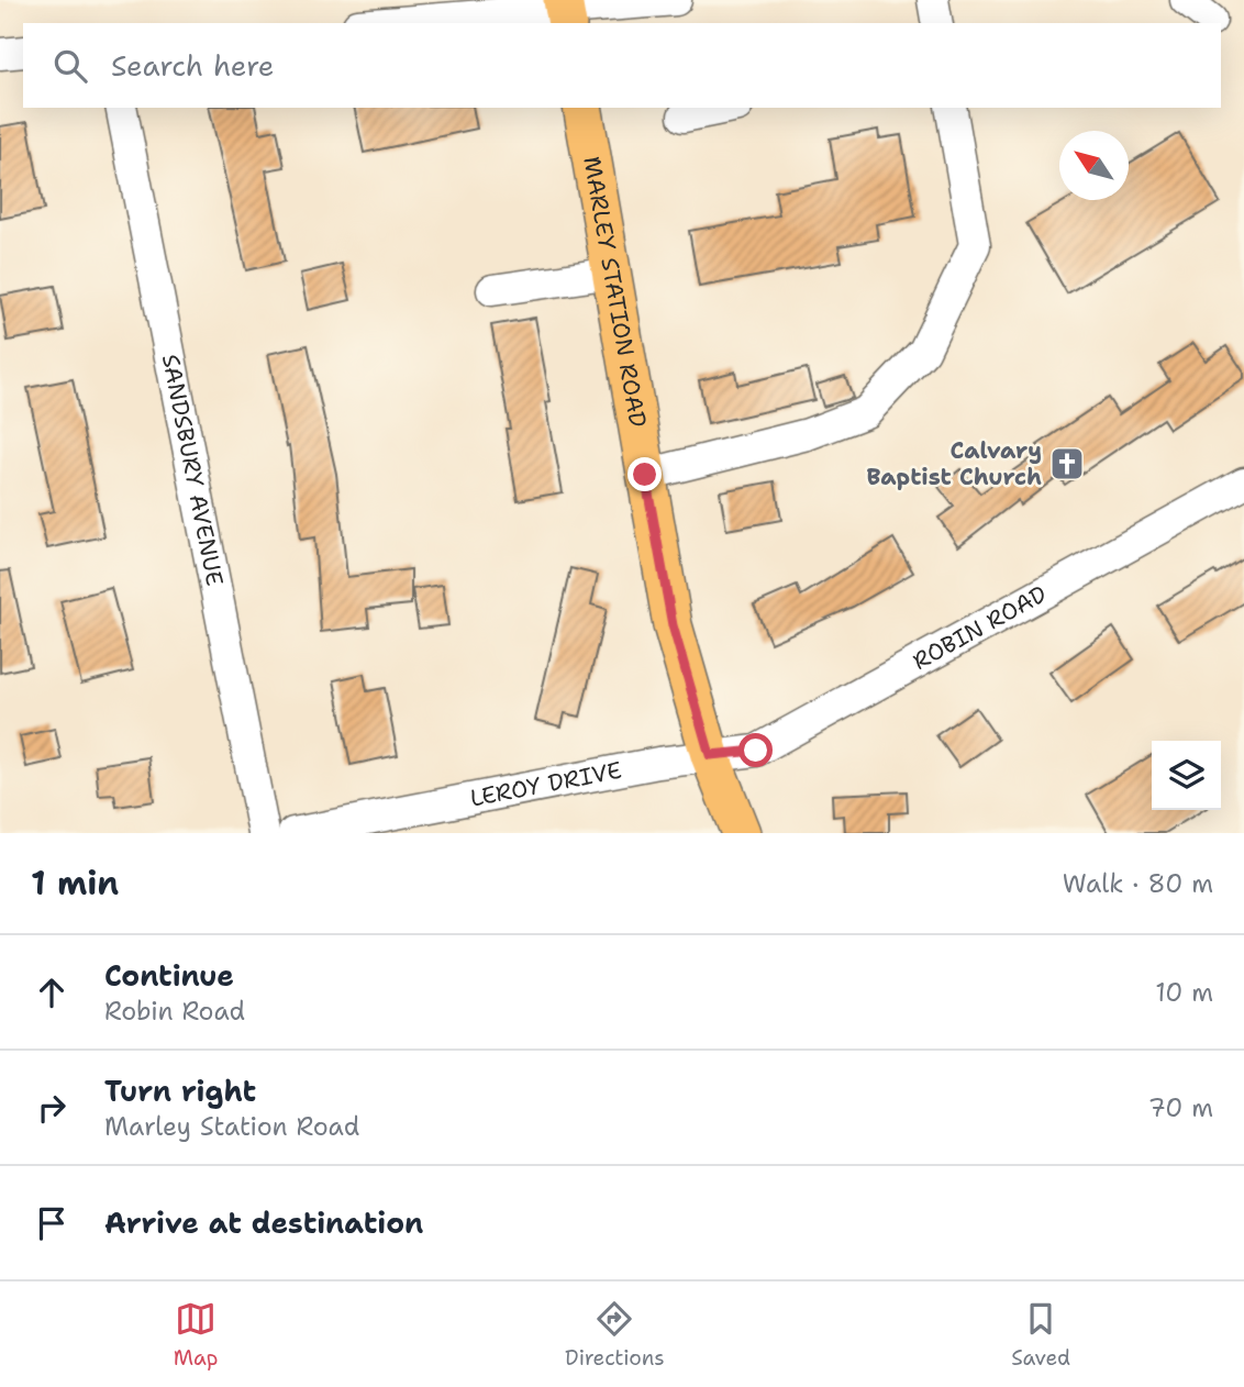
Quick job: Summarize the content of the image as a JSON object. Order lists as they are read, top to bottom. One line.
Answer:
{"streets":{"main road":["MARLEY STATION ROAD"],"street":["SANDSBURY AVENUE","ROBIN ROAD","LEROY DRIVE"]},"crossings":[["MARLEY STATION ROAD","ROBIN ROAD"],["MARLEY STATION ROAD","LEROY DRIVE"],["ROBIN ROAD","LEROY DRIVE"]],"places":{"church":["Calvary Baptist Church"]},"north":"top left","page":{"search":"Search here","heading":["1 min","Walk · 80 m"],"list":[["Continue","Robin Road","10 m"],["Turn right","Marley Station Road","70 m"],"Arrive at destination"],"nav":["Map","Directions","Saved"]}}
